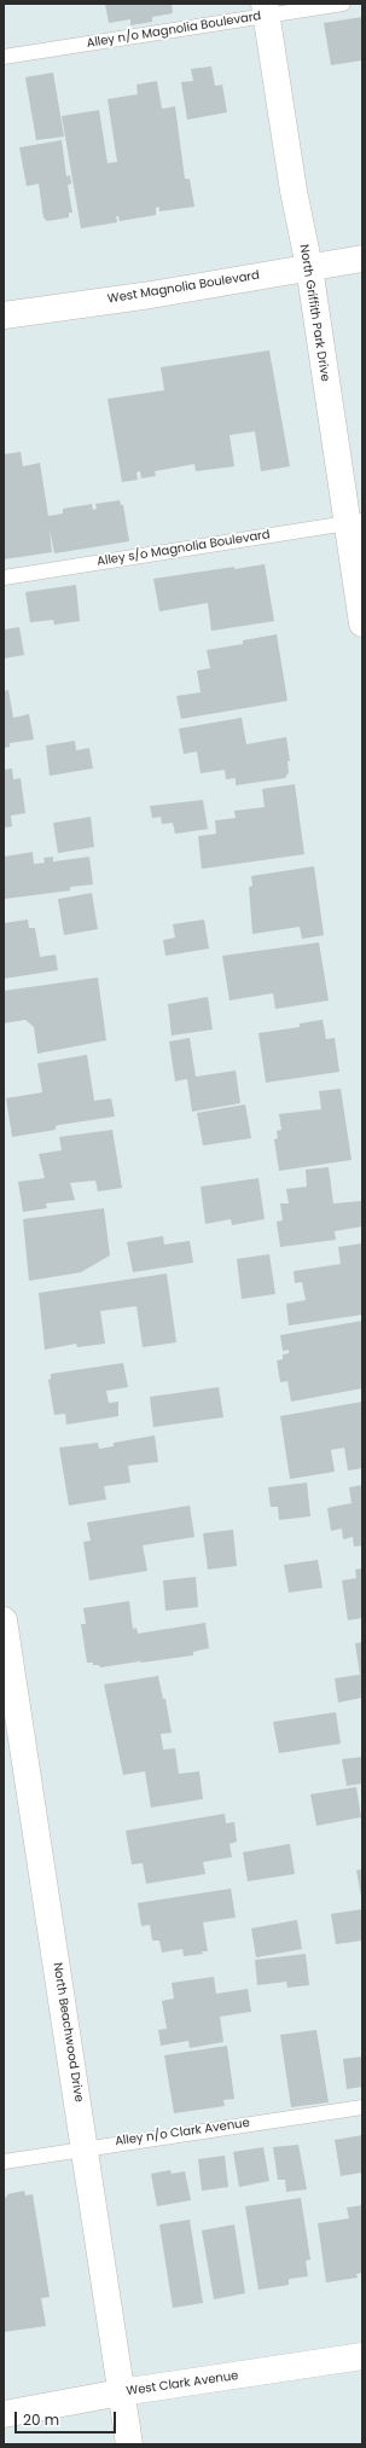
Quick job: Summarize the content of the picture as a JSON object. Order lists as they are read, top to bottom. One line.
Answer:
{"streets":{"street":["West Magnolia Boulevard","North Griffith Park Drive","North Beachwood Drive","West Clark Avenue"],"lane":["Alley n/o Magnolia Boulevard","Alley s/o Magnolia Boulevard","Alley n/o Clark Avenue"]},"crossings":[["Alley n/o Magnolia Boulevard","North Griffith Park Drive"],["West Magnolia Boulevard","North Griffith Park Drive"],["North Griffith Park Drive","Alley s/o Magnolia Boulevard"],["North Beachwood Drive","Alley n/o Clark Avenue"],["North Beachwood Drive","West Clark Avenue"]],"scale_bar":"20 m"}
